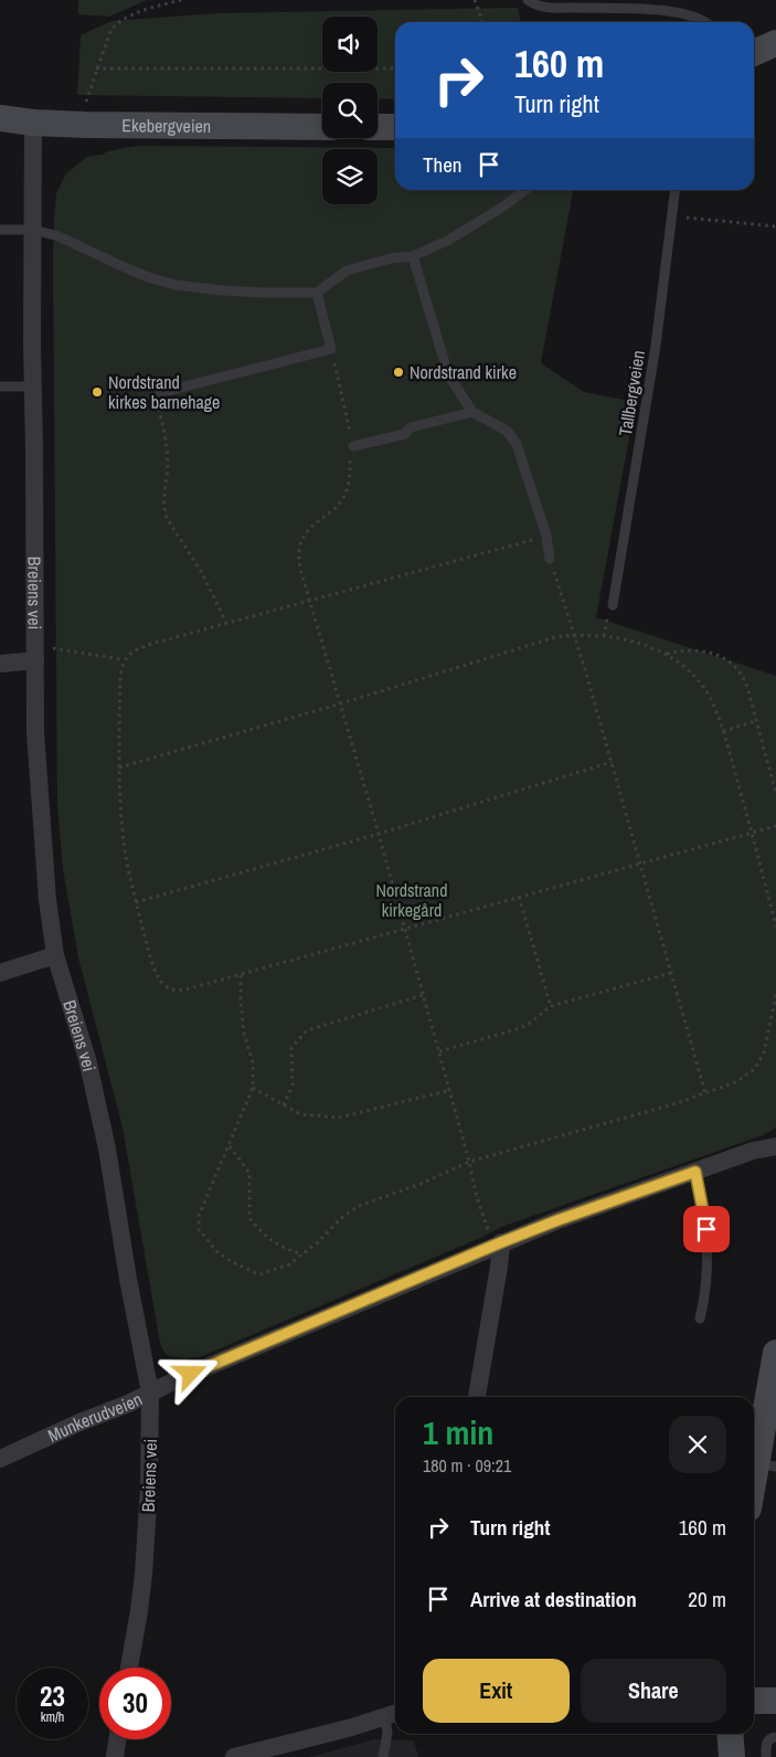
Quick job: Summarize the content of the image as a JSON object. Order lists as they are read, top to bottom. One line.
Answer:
{"streets":{"main road":["Ekebergveien"],"street":["Breiens vei","Munkerudveien"],"lane":["Tallbergveien"]},"crossings":[["Ekebergveien","Breiens vei"],["Breiens vei","Munkerudveien"]],"parks":["Nordstrand kirkegård"],"places":["Nordstrand kirke","Nordstrand kirkes barnehage"],"page":{"turn":["160 m","Turn right"],"then":"Then","heading":["1 min","180 m · 09:21"],"list":[{"name":"Turn right","value":"160 m"},{"name":"Arrive at destination","value":"20 m"}],"buttons":["Exit","Share"],"speed":"23 km/h","limit":"30"}}
